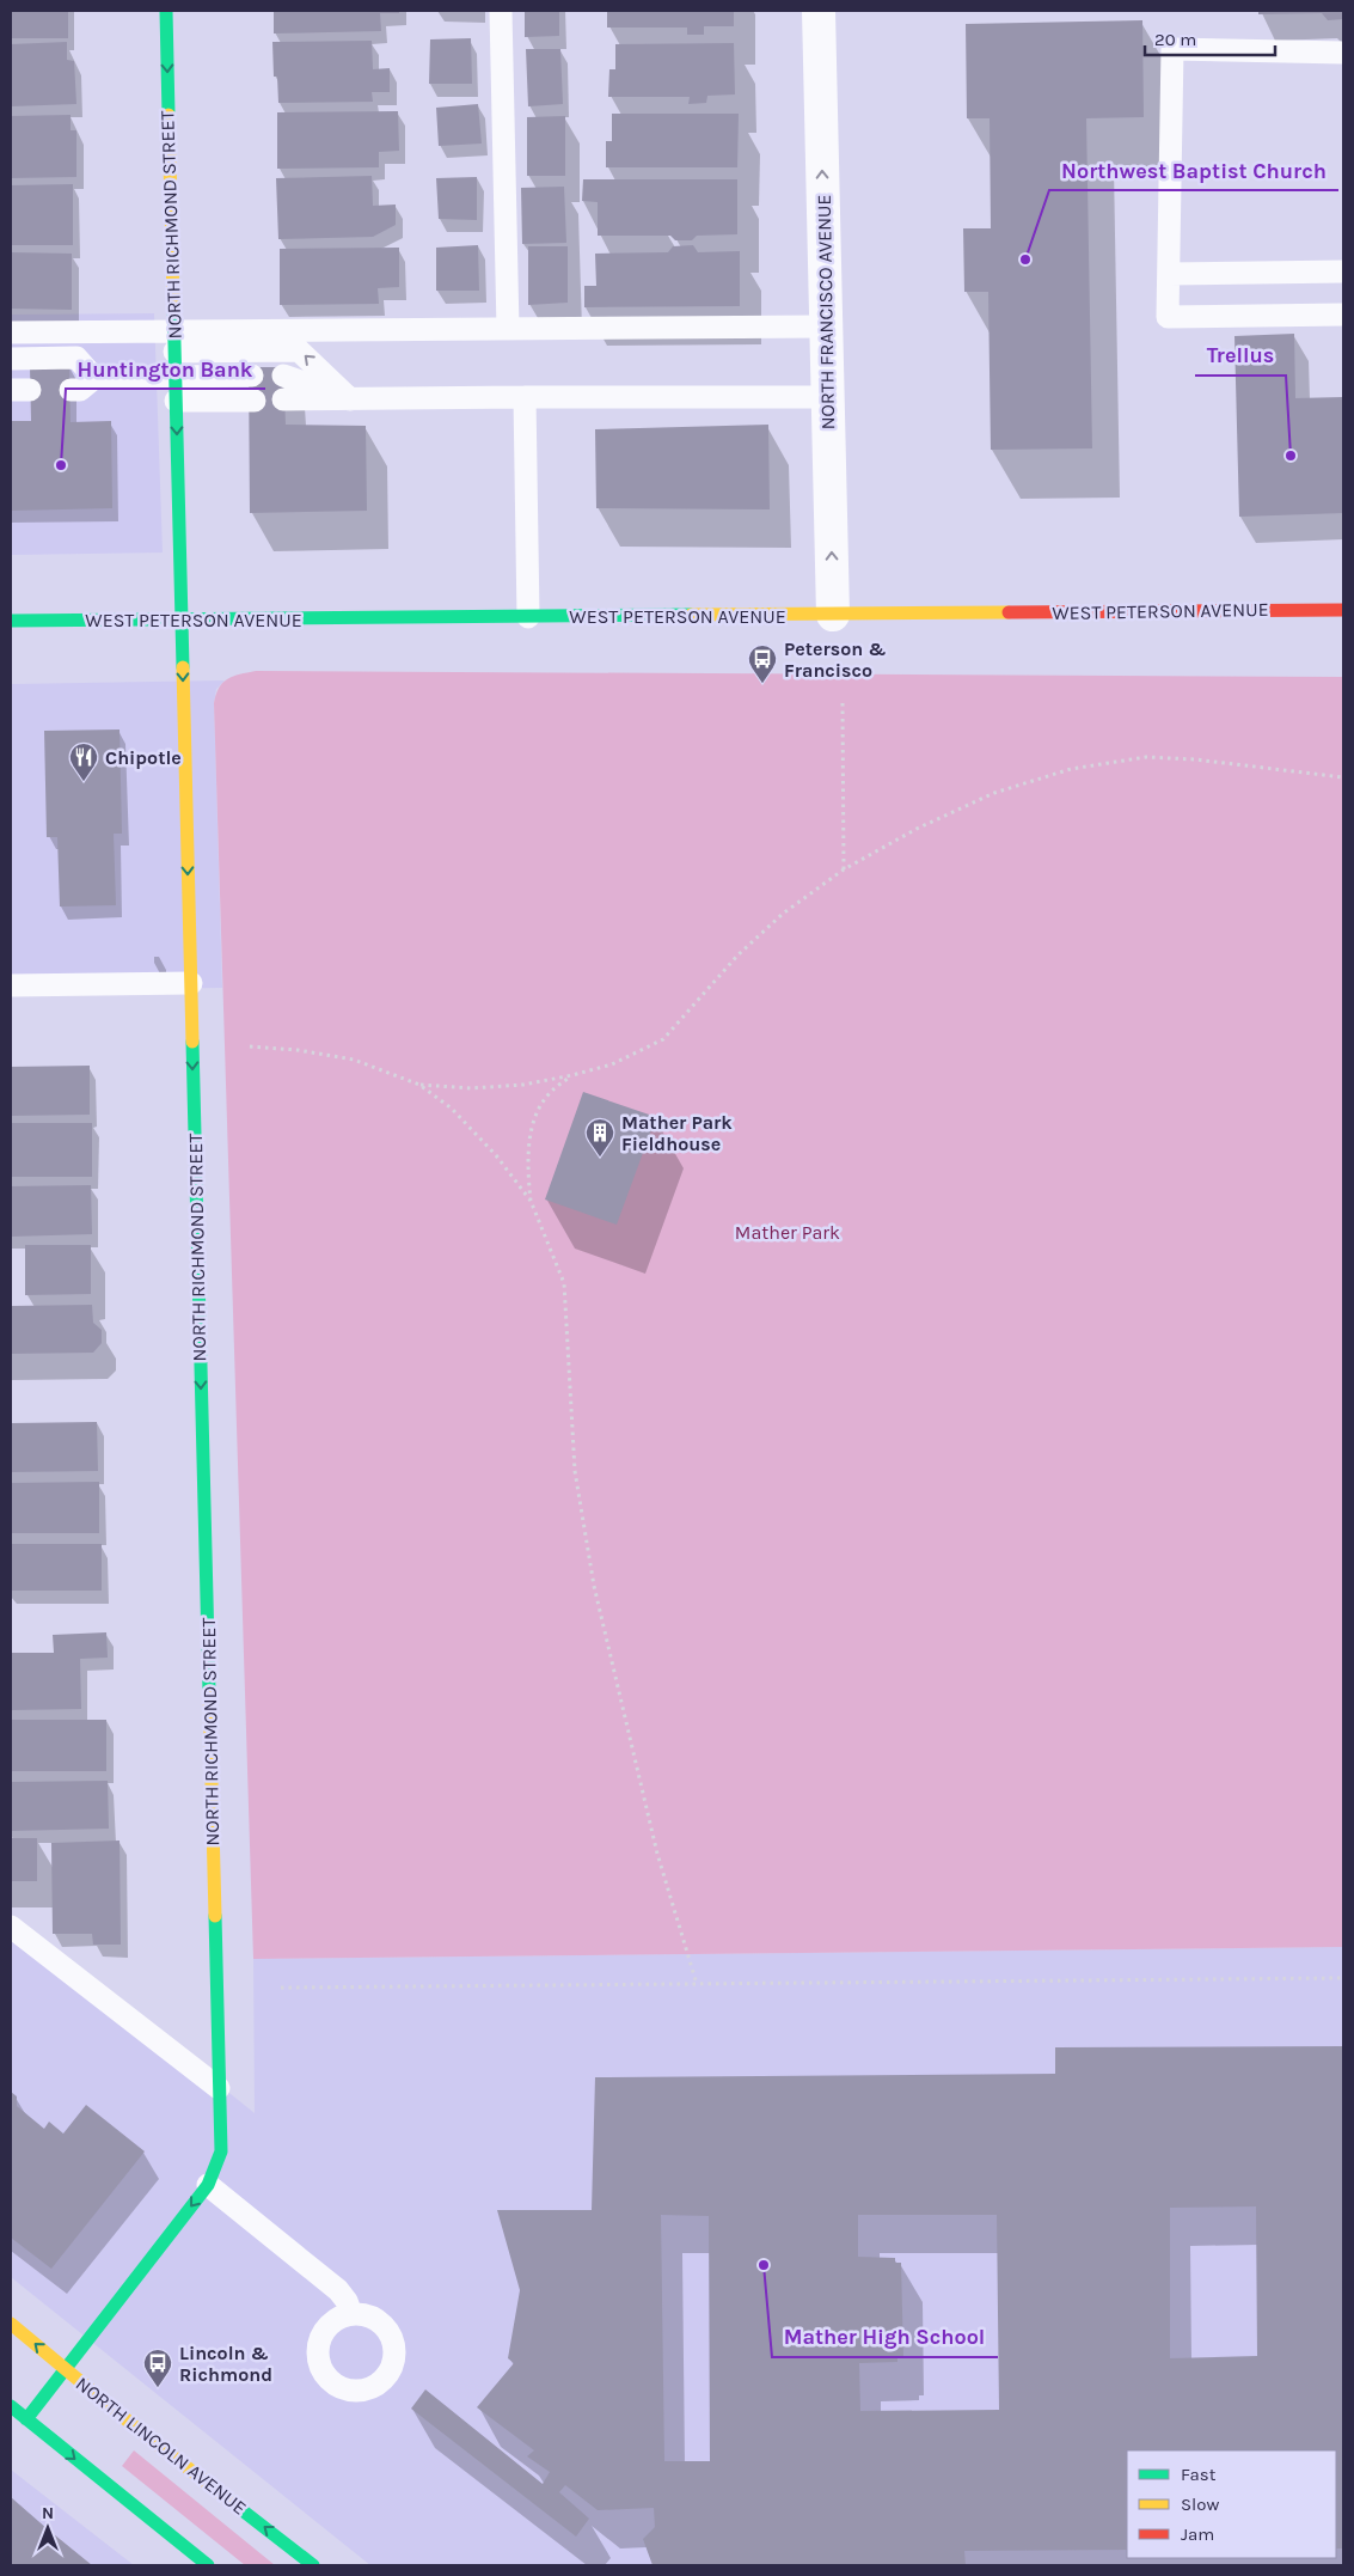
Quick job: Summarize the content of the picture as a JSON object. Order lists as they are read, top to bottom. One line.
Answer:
{"streets":{"street":["NORTH RICHMOND STREET","NORTH FRANCISCO AVENUE","WEST PETERSON AVENUE","NORTH LINCOLN AVENUE"]},"crossings":[["NORTH RICHMOND STREET","WEST PETERSON AVENUE"],["NORTH RICHMOND STREET","NORTH LINCOLN AVENUE"],["NORTH FRANCISCO AVENUE","WEST PETERSON AVENUE"]],"one_way":["NORTH RICHMOND STREET","NORTH FRANCISCO AVENUE"],"parks":["Mather Park"],"places":{"other":["Northwest Baptist Church","Trellus","Huntington Bank","Mather High School"],"bus stop":["Peterson & Francisco","Lincoln & Richmond"],"restaurant":["Chipotle"],"building":["Mather Park Fieldhouse"]},"legend":["Fast","Slow","Jam"],"scale_bar":"20 m","north":"top"}
